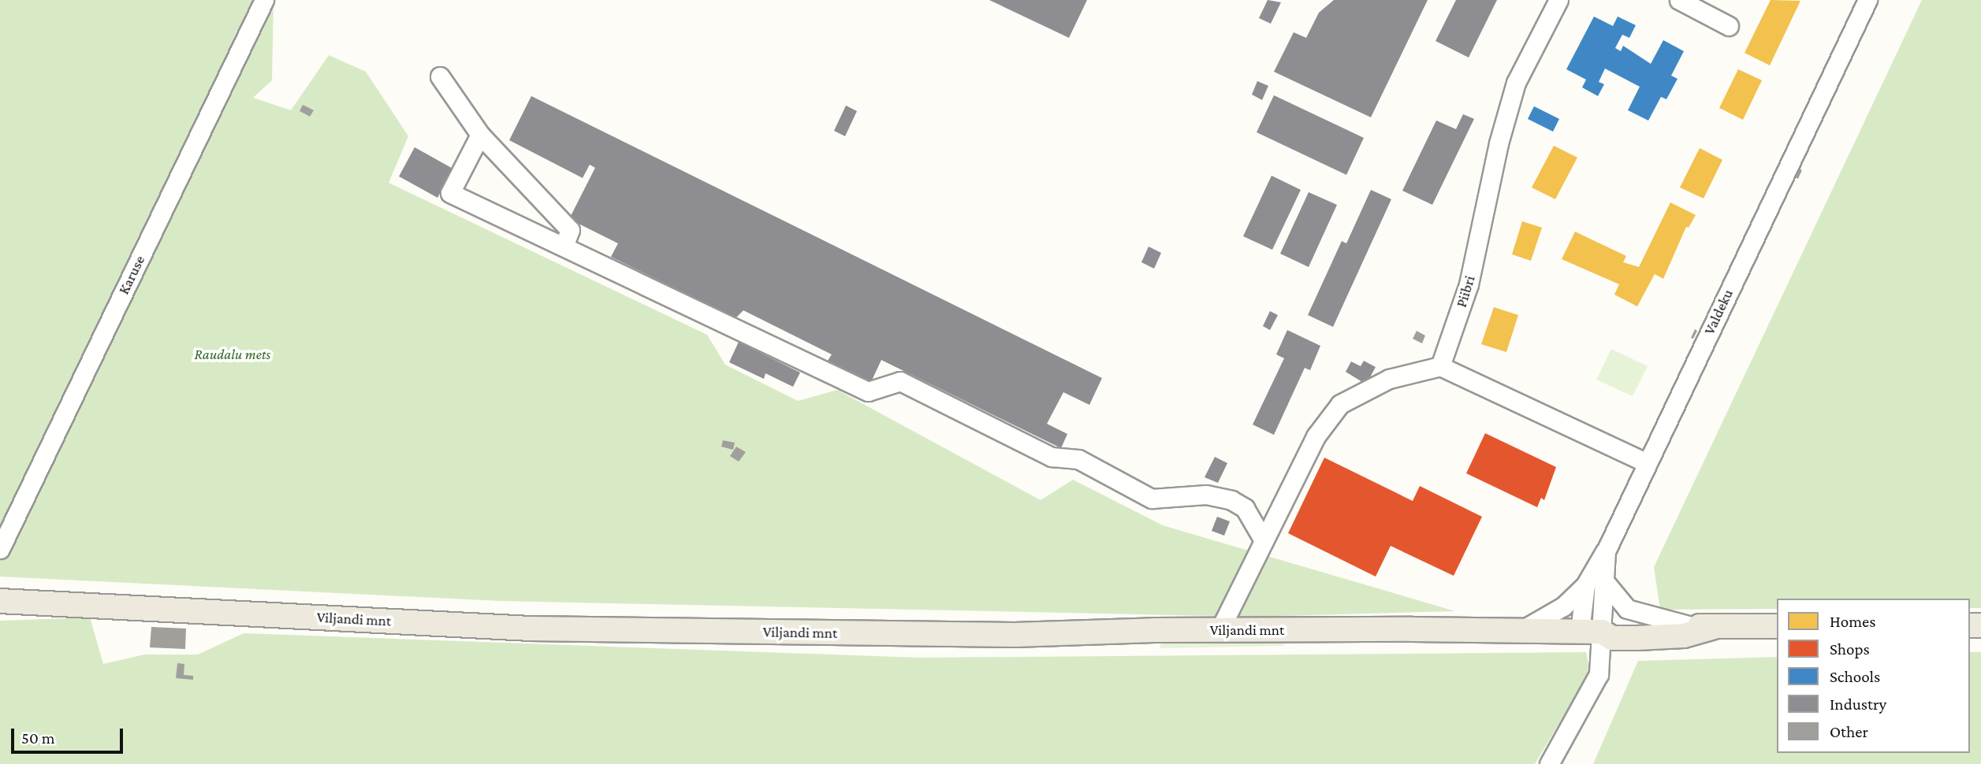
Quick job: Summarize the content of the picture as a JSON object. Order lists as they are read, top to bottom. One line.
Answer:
{"streets":{"main road":["Viljandi mnt"],"street":["Karuse","Piibri","Valdeku"]},"crossings":[["Valdeku","Viljandi mnt"]],"parks":["Raudalu mets"],"legend":["Homes","Shops","Schools","Industry","Other"],"scale_bar":"50 m"}
